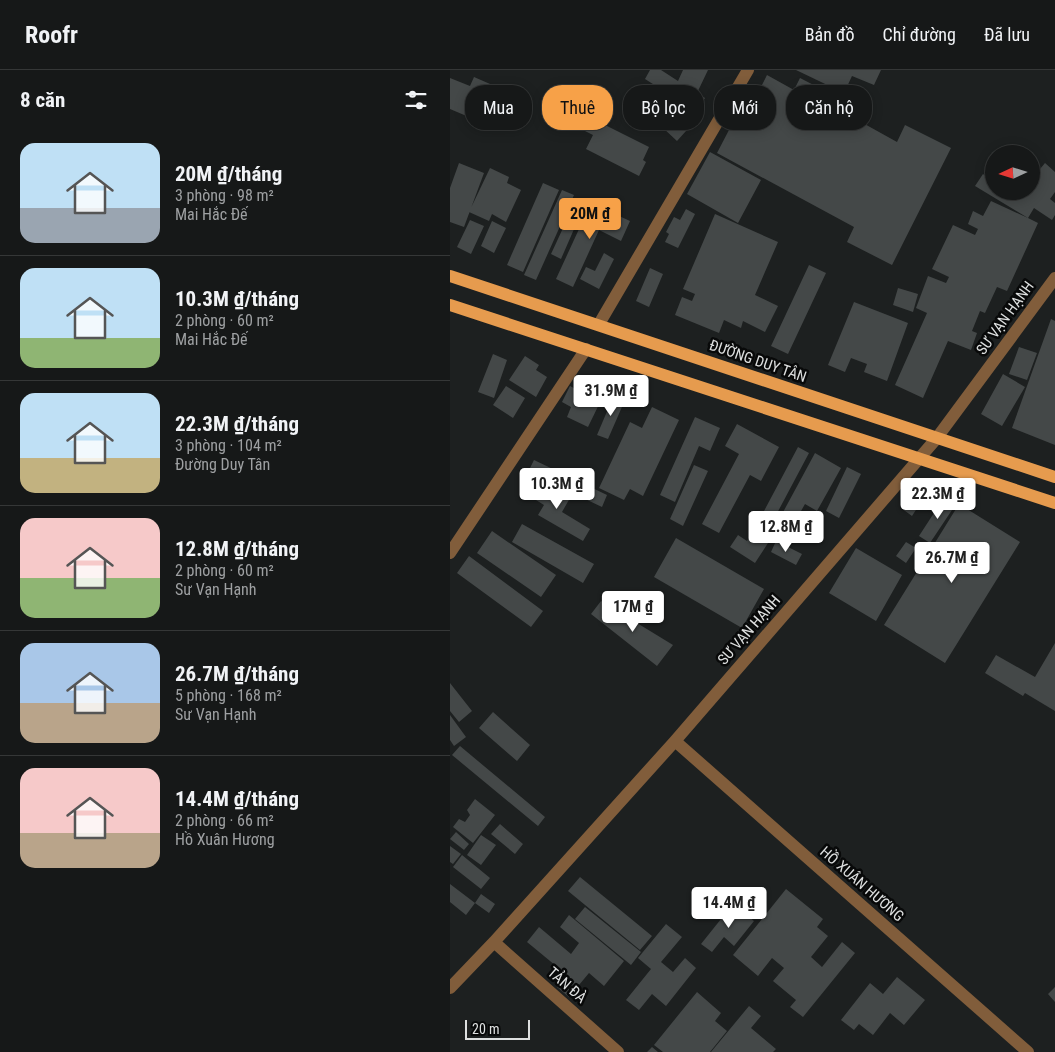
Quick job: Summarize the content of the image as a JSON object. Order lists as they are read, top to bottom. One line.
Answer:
{"streets":{"main road":["ĐƯỜNG DUY TÂN"],"street":["SƯ VẠN HẠNH","HỒ XUÂN HƯƠNG","TẢN ĐÀ"]},"crossings":[["SƯ VẠN HẠNH","ĐƯỜNG DUY TÂN"],["SƯ VẠN HẠNH","HỒ XUÂN HƯƠNG"],["SƯ VẠN HẠNH","TẢN ĐÀ"]],"scale_bar":"20 m","north":"left","page":{"header":"Roofr","nav":["Bản đồ","Chỉ đường","Đã lưu"],"heading":"8 căn","chip":["Mua","Thuê","Bộ lọc","Mới","Căn hộ"],"list":[{"name":"20M ₫/tháng","note":"3 phòng · 98 m² · Mai Hắc Đế"},{"name":"10.3M ₫/tháng","note":"2 phòng · 60 m² · Mai Hắc Đế"},{"name":"22.3M ₫/tháng","note":"3 phòng · 104 m² · Đường Duy Tân"},{"name":"12.8M ₫/tháng","note":"2 phòng · 60 m² · Sư Vạn Hạnh"},{"name":"26.7M ₫/tháng","note":"5 phòng · 168 m² · Sư Vạn Hạnh"},{"name":"14.4M ₫/tháng","note":"2 phòng · 66 m² · Hồ Xuân Hương"}],"price":["20M ₫","31.9M ₫","10.3M ₫","22.3M ₫","12.8M ₫","26.7M ₫","17M ₫","14.4M ₫"],"scale":"20 m"}}
